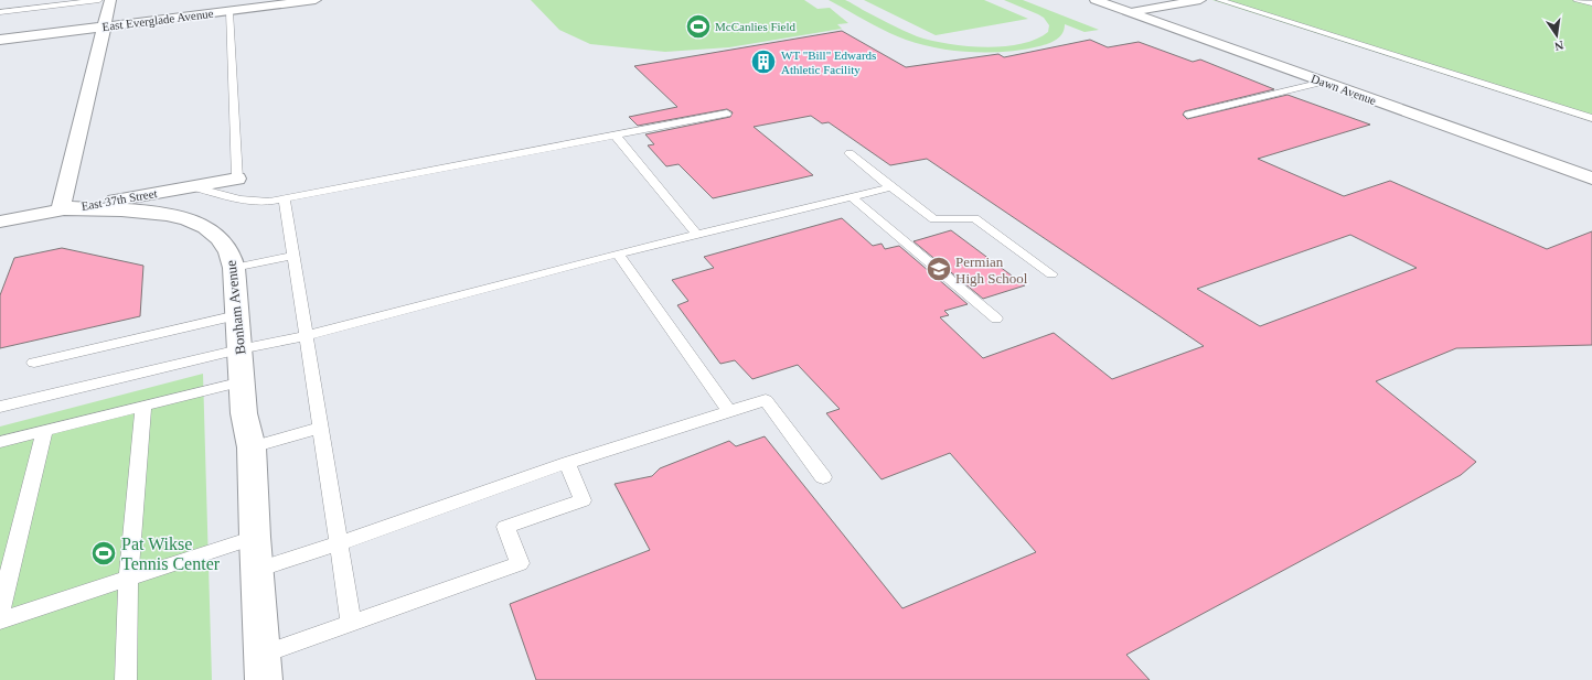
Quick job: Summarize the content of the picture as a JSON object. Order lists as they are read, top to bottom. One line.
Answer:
{"streets":{"street":["East Everglade Avenue","Dawn Avenue","East 37th Street","Bonham Avenue"]},"crossings":[["East 37th Street","Bonham Avenue"]],"places":{"sports":["McCanlies Field","Pat Wikse Tennis Center"],"building":["WT \"Bill\" Edwards Athletic Facility"],"school or university":["Permian High School"]},"north":"bottom"}
